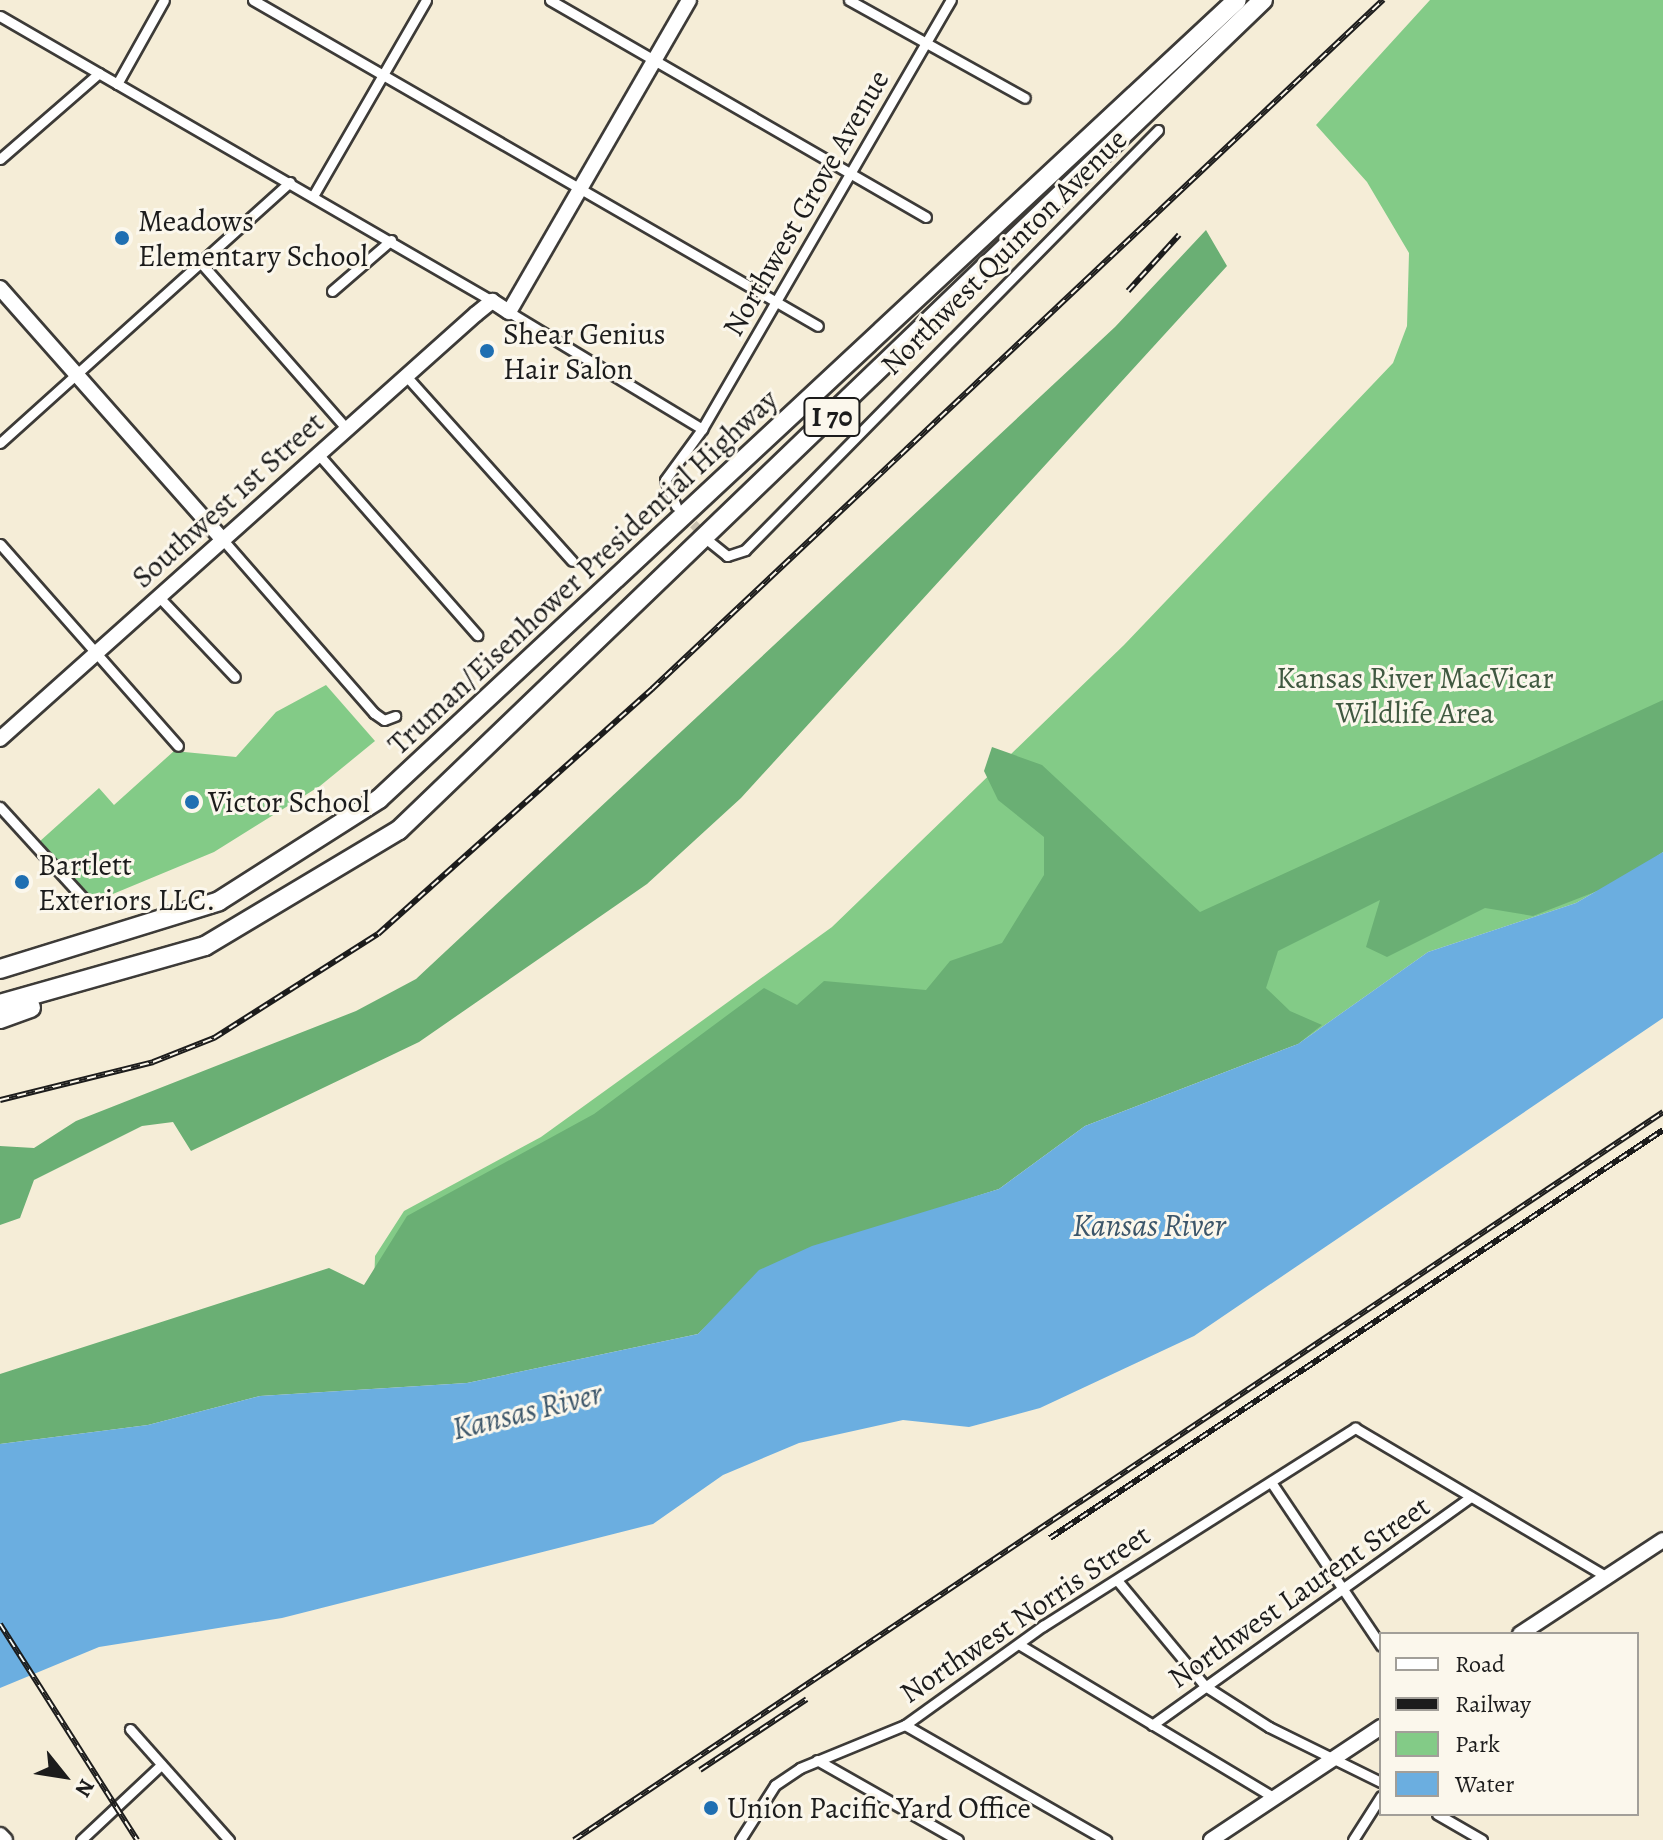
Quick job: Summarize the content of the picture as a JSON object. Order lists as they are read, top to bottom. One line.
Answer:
{"streets":{"highway":["I 70","Truman/Eisenhower Presidential Highway"],"street":["Northwest Grove Avenue","Northwest Quinton Avenue","Southwest 1st Street","Northwest Laurent Street","Northwest Norris Street"]},"crossings":[["Northwest Laurent Street","Northwest Norris Street"]],"water":["Kansas River"],"parks":["Kansas River MacVicar Wildlife Area"],"places":["Meadows Elementary School","Shear Genius Hair Salon","Victor School","Bartlett Exteriors LLC.","Union Pacific Yard Office"],"legend":["Road","Railway","Park","Water"],"north":"bottom right"}
